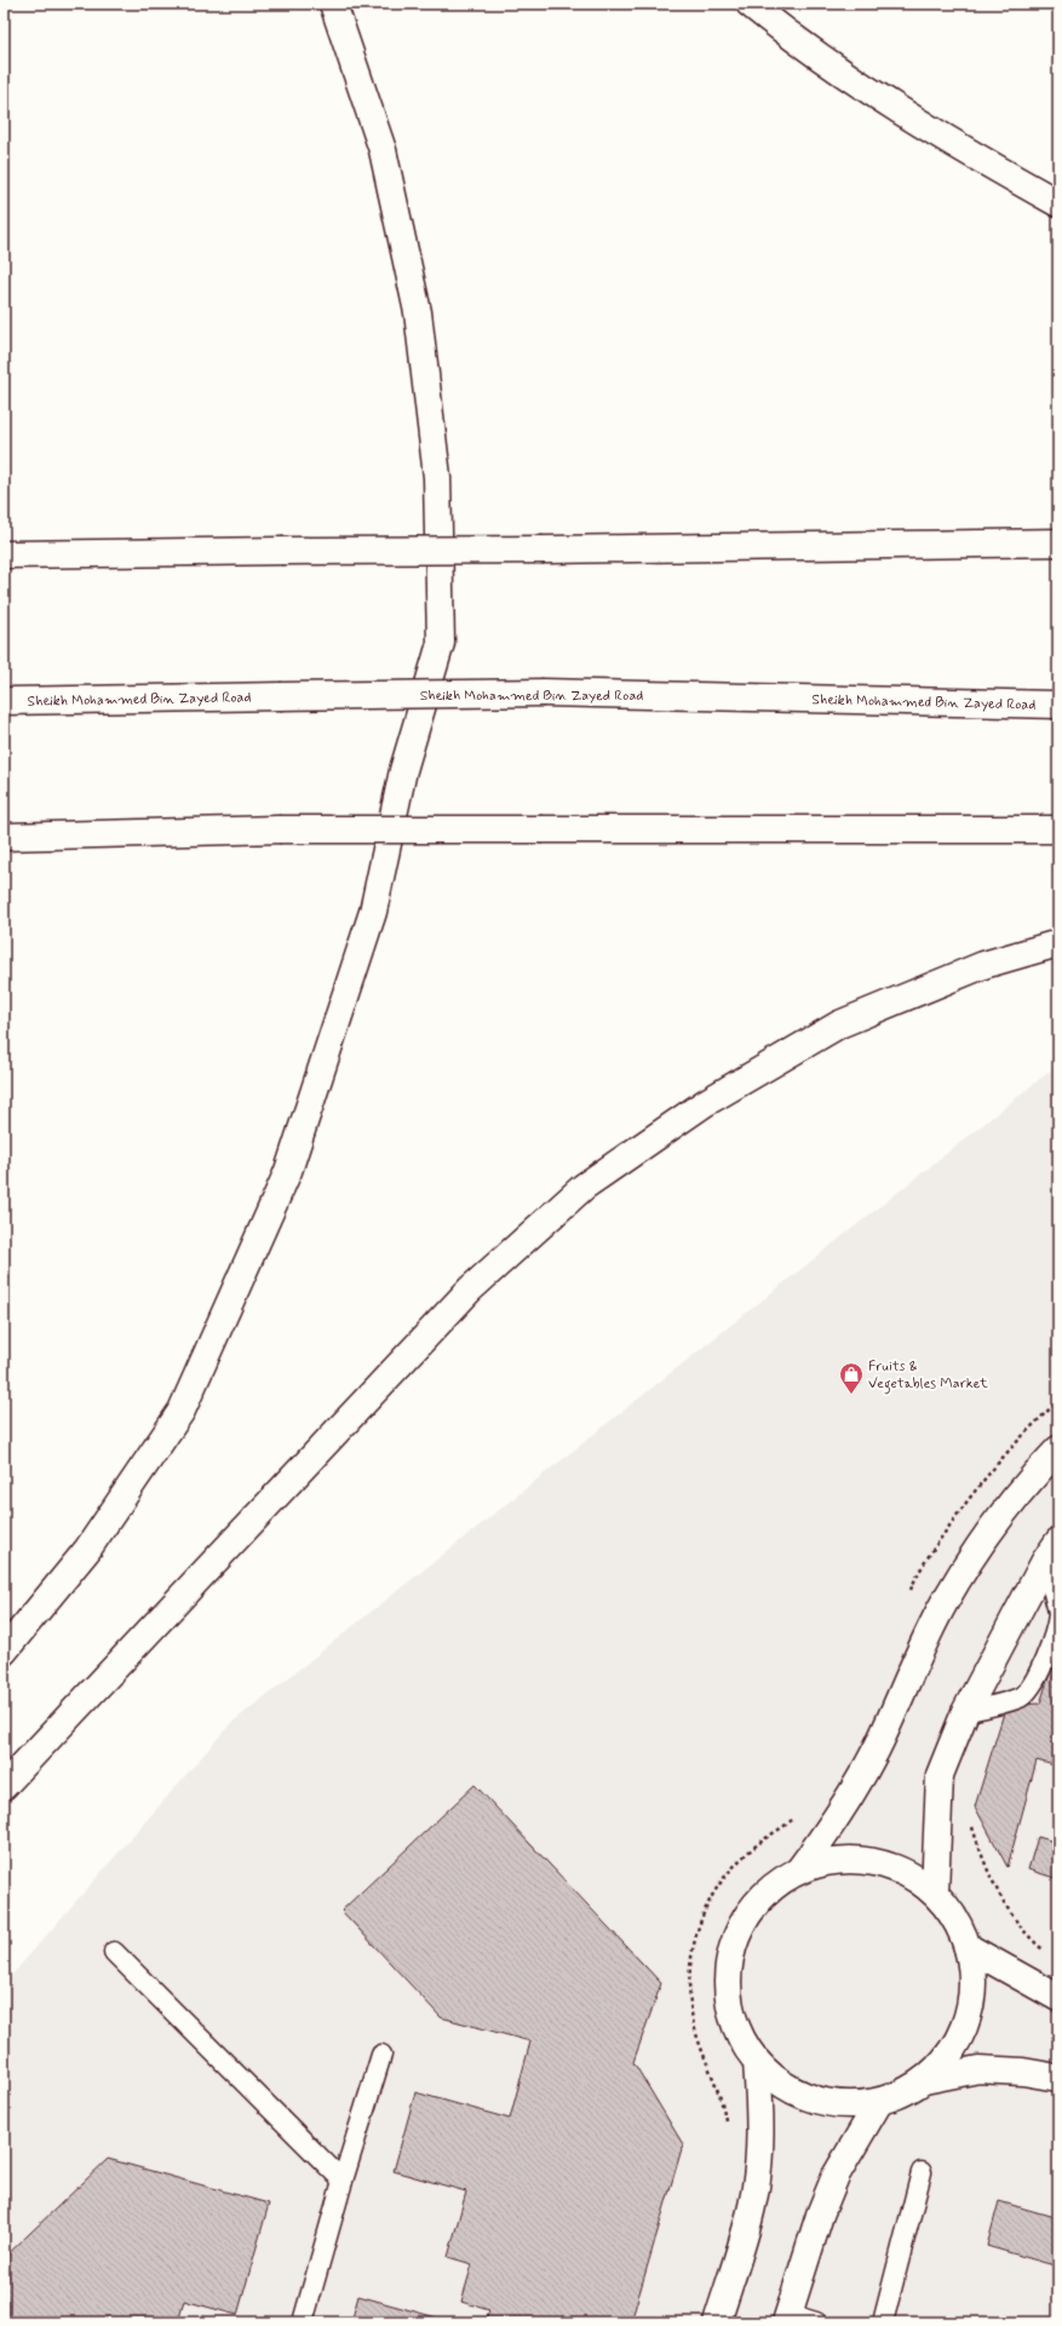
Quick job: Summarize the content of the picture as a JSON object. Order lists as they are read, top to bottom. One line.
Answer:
{"streets":{"main road":["Sheikh Mohammed Bin Zayed Road"]},"places":{"shop":["Fruits & Vegetables Market"]}}
